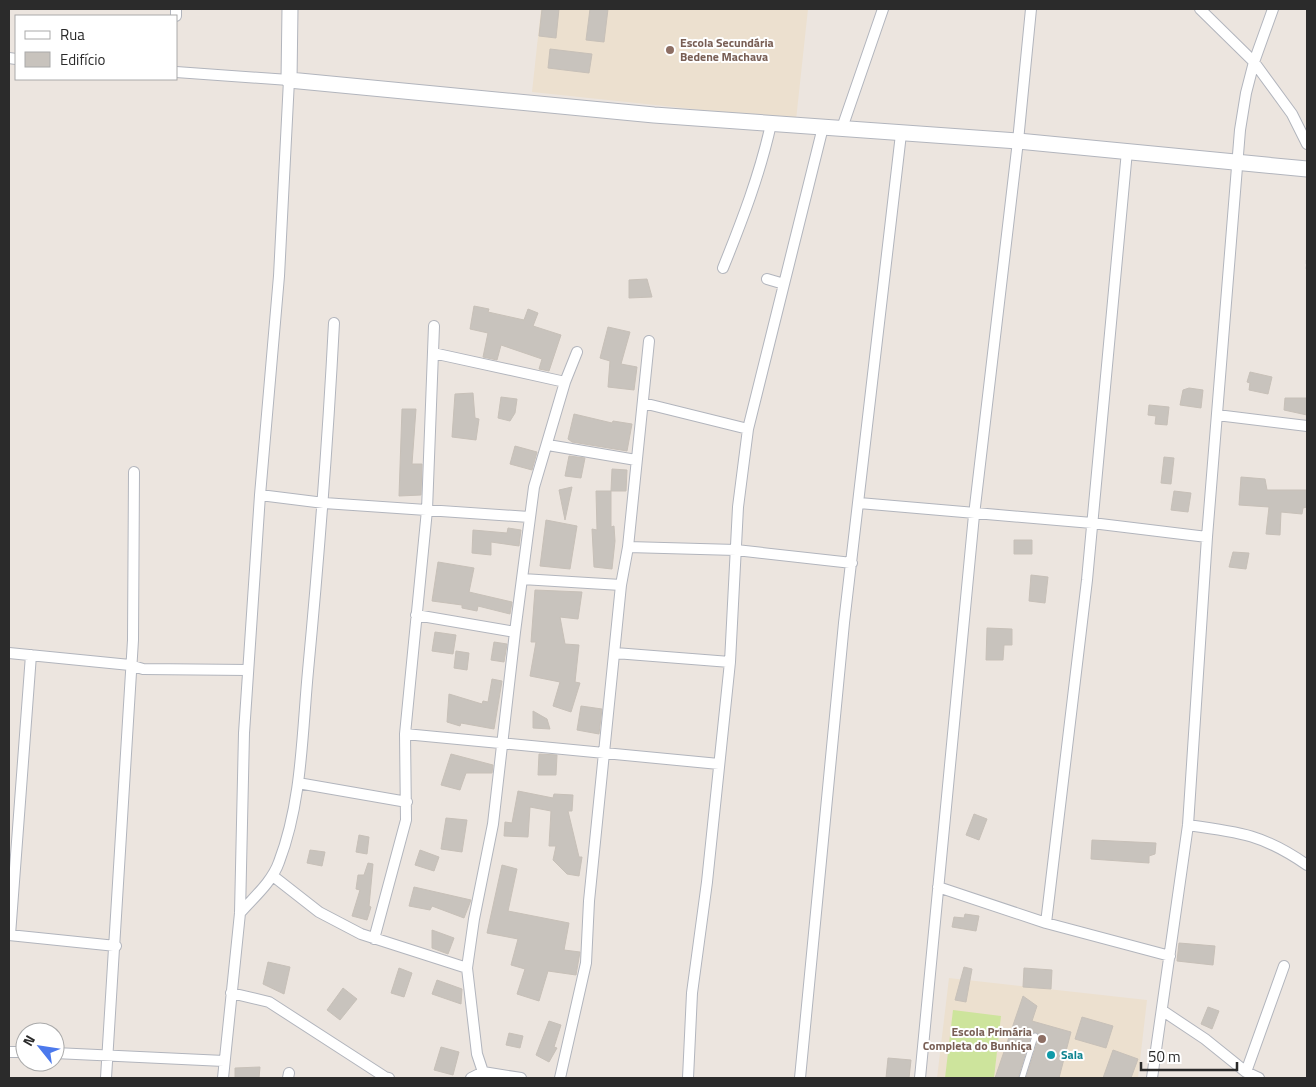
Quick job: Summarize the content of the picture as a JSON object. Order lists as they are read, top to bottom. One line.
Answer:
{"places":["Escola Secundária Bedene Machava","Escola Primária Completa do Bunhiça","Sala"],"legend":["Rua","Edifício"],"scale_bar":"50 m","north":"top left"}
